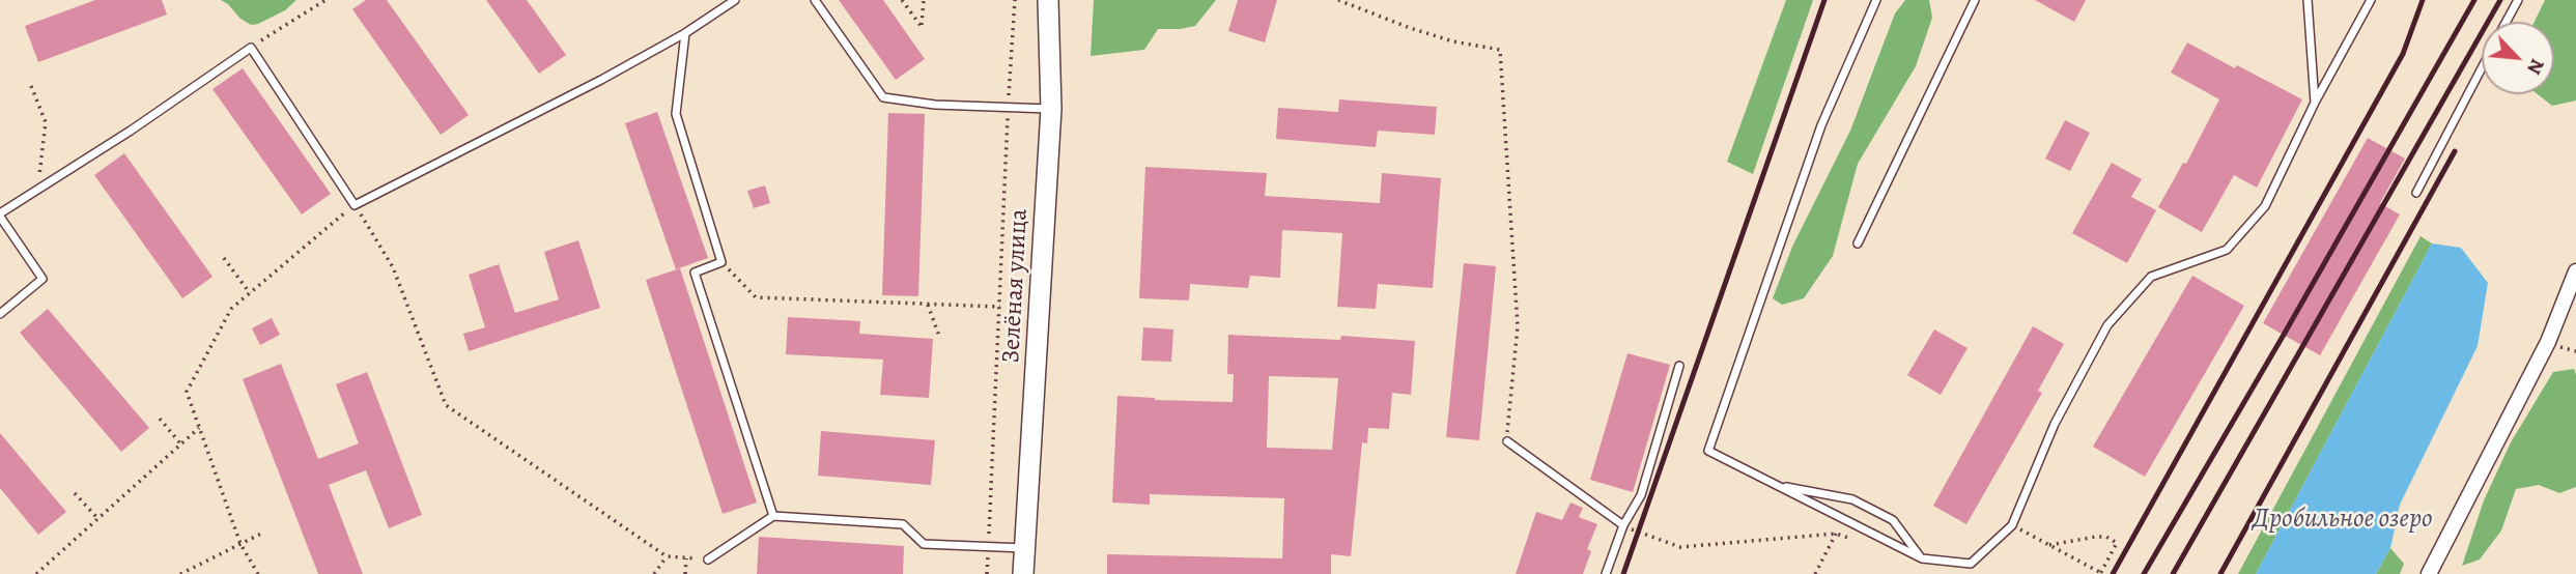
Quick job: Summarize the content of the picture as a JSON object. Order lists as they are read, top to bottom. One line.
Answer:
{"streets":{"main road":["Зелёная улица"]},"water":["Дробильное озеро"],"north":"bottom right"}
